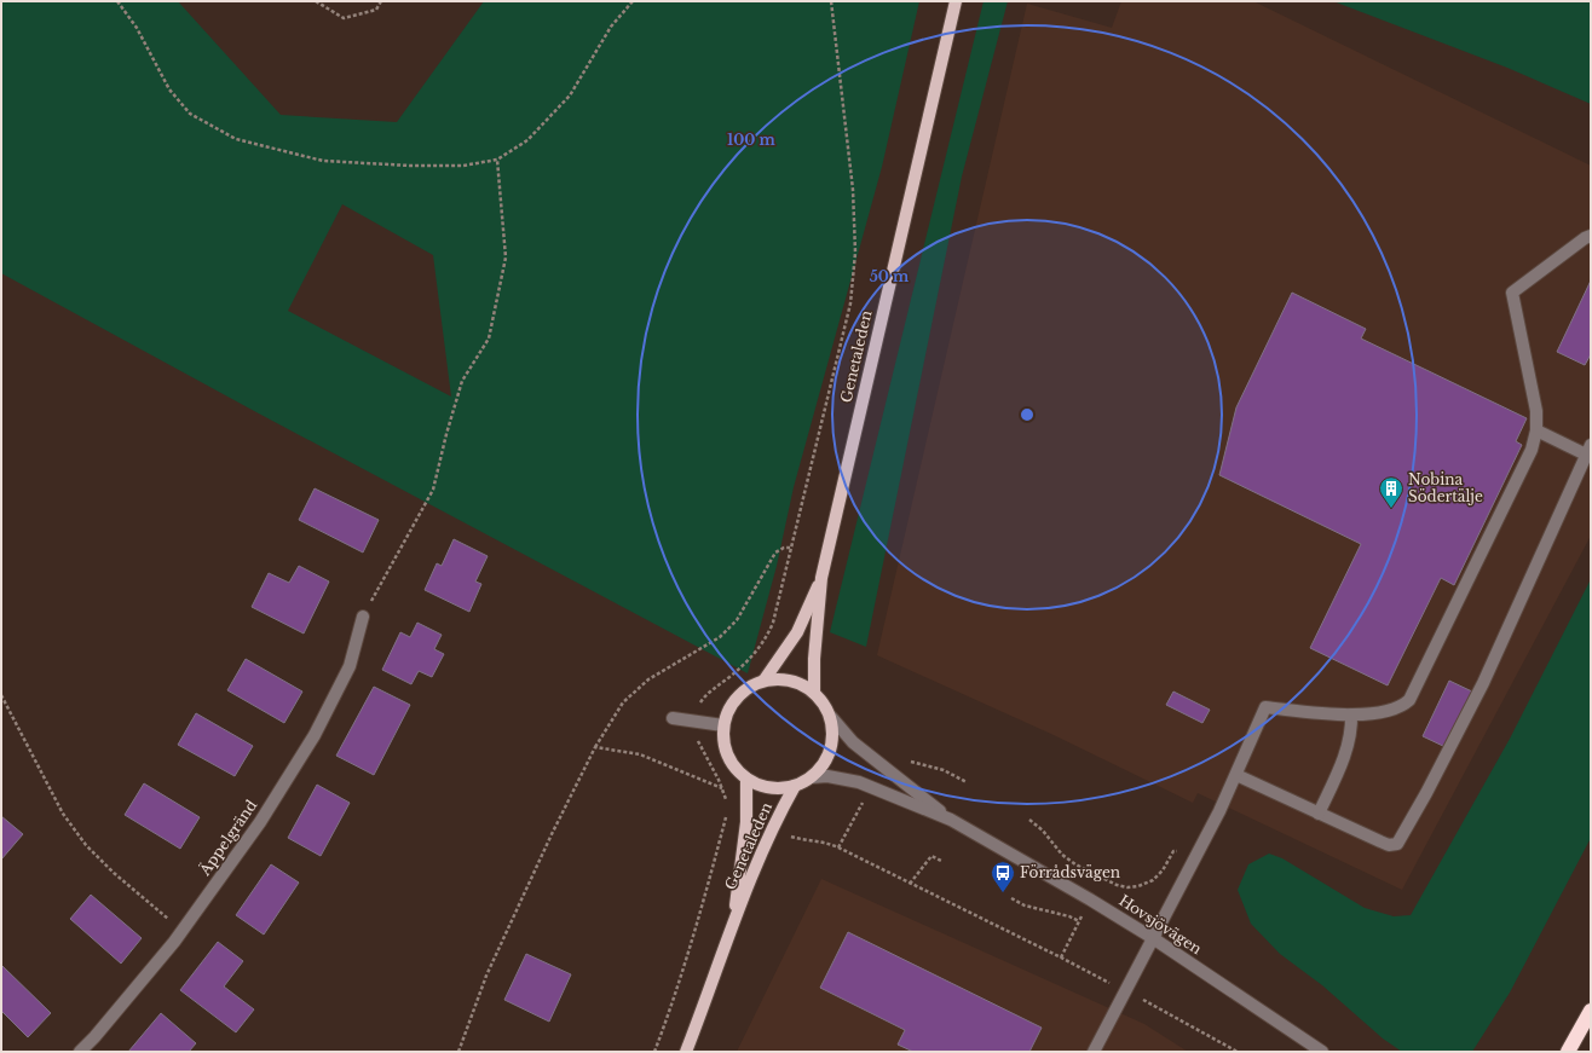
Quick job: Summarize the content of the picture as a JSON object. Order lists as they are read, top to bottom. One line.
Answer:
{"streets":{"main road":["Genetaleden"],"street":["Äppelgränd","Hovsjövägen"]},"crossings":[["Genetaleden","Hovsjövägen"]],"places":{"building":["Nobina Södertälje"],"bus stop":["Förrådsvägen"]},"rings":["100 m","50 m"]}
